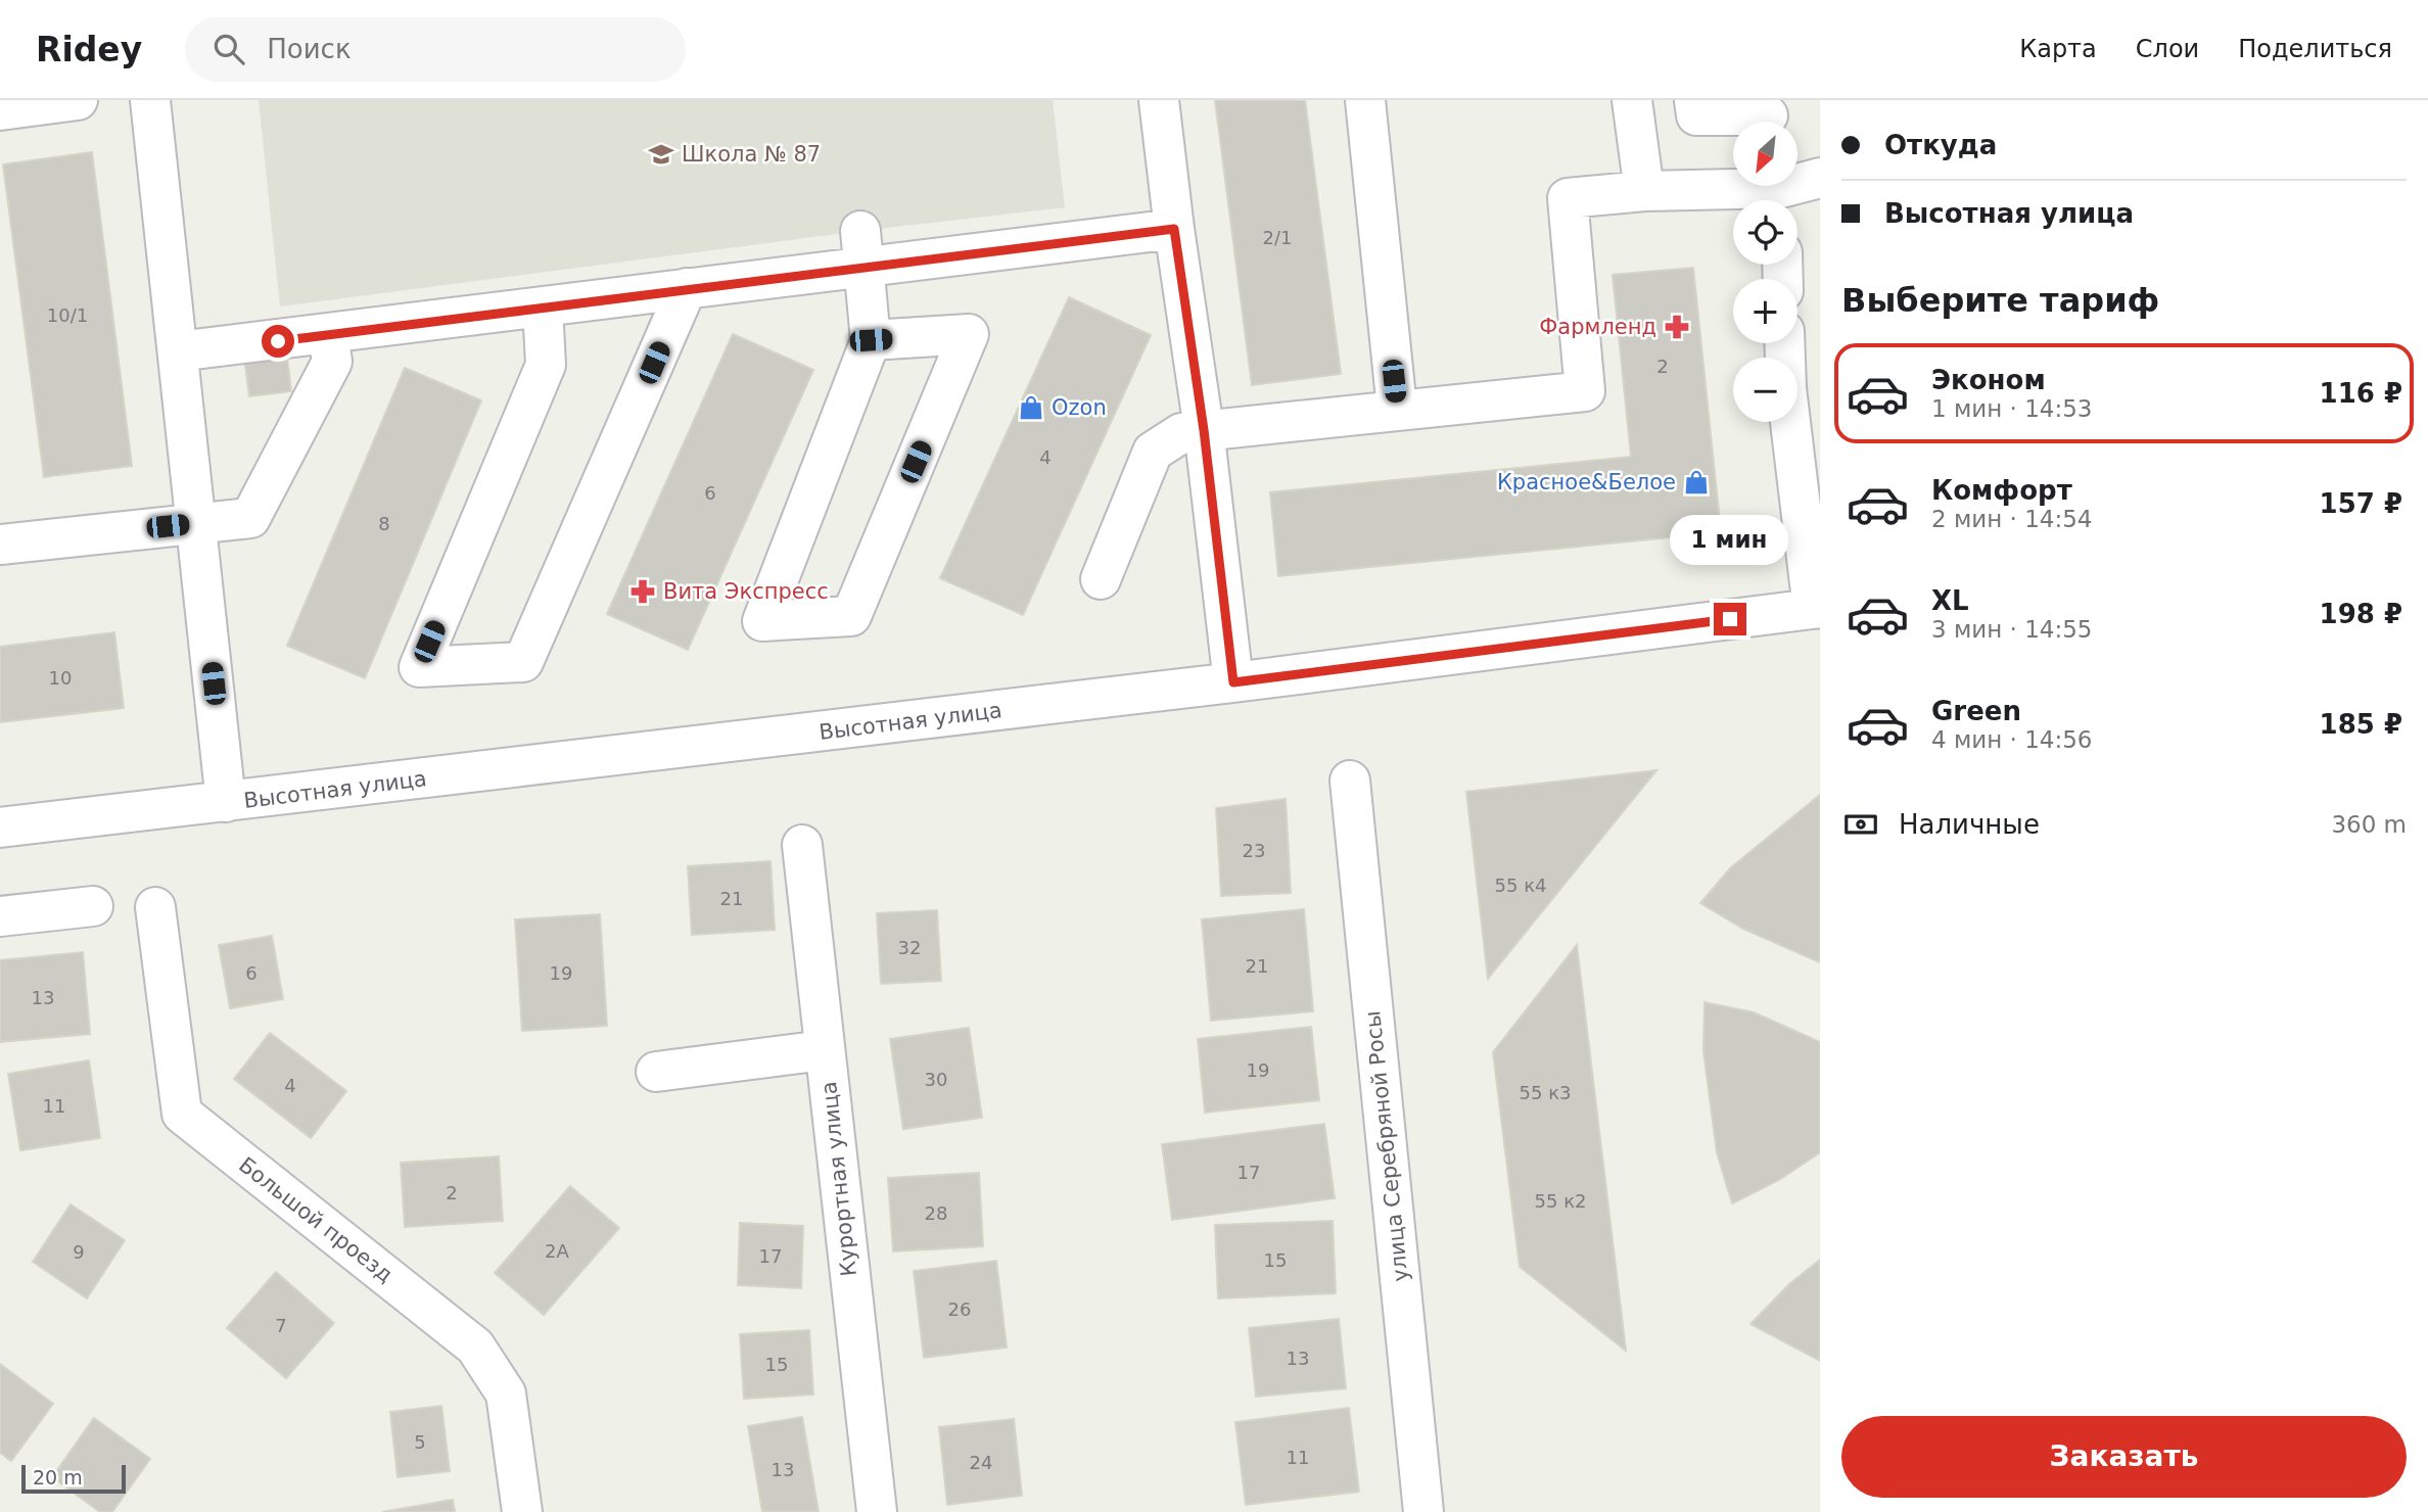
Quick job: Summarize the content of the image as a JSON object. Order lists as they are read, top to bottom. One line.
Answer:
{"streets":{"street":["Высотная улица","улица Серебряной Росы","Курортная улица","Большой проезд"]},"places":{"school or university":["Школа № 87"],"pharmacy":["Фармленд","Вита Экспресс"],"shop":["Ozon","Красное&Белое"]},"house_numbers":["2/1","10/1","2","4","6","8","10","23","55 к4","21","32","21","6","19","13","19","30","4","55 к3","11","17","2","55 к2","28","2А","9","17","15","26","7","13","15","5","11","24","13"],"scale_bar":"20 m","north":"bottom left","page":{"header":"Ridey","search":"Поиск","nav":["Карта","Слои","Поделиться"],"banner":["Откуда","Высотная улица"],"map_buttons":["+","−"],"heading":"Выберите тариф","list":[{"name":"Эконом","note":"1 мин · 14:53","value":"116 ₽"},{"name":"Комфорт","note":"2 мин · 14:54","value":"157 ₽"},{"name":"XL","note":"3 мин · 14:55","value":"198 ₽"},{"name":"Green","note":"4 мин · 14:56","value":"185 ₽"}],"bubble":"1 мин","pay":["Наличные","360 m"],"buttons":"Заказать","scale":"20 m"}}
